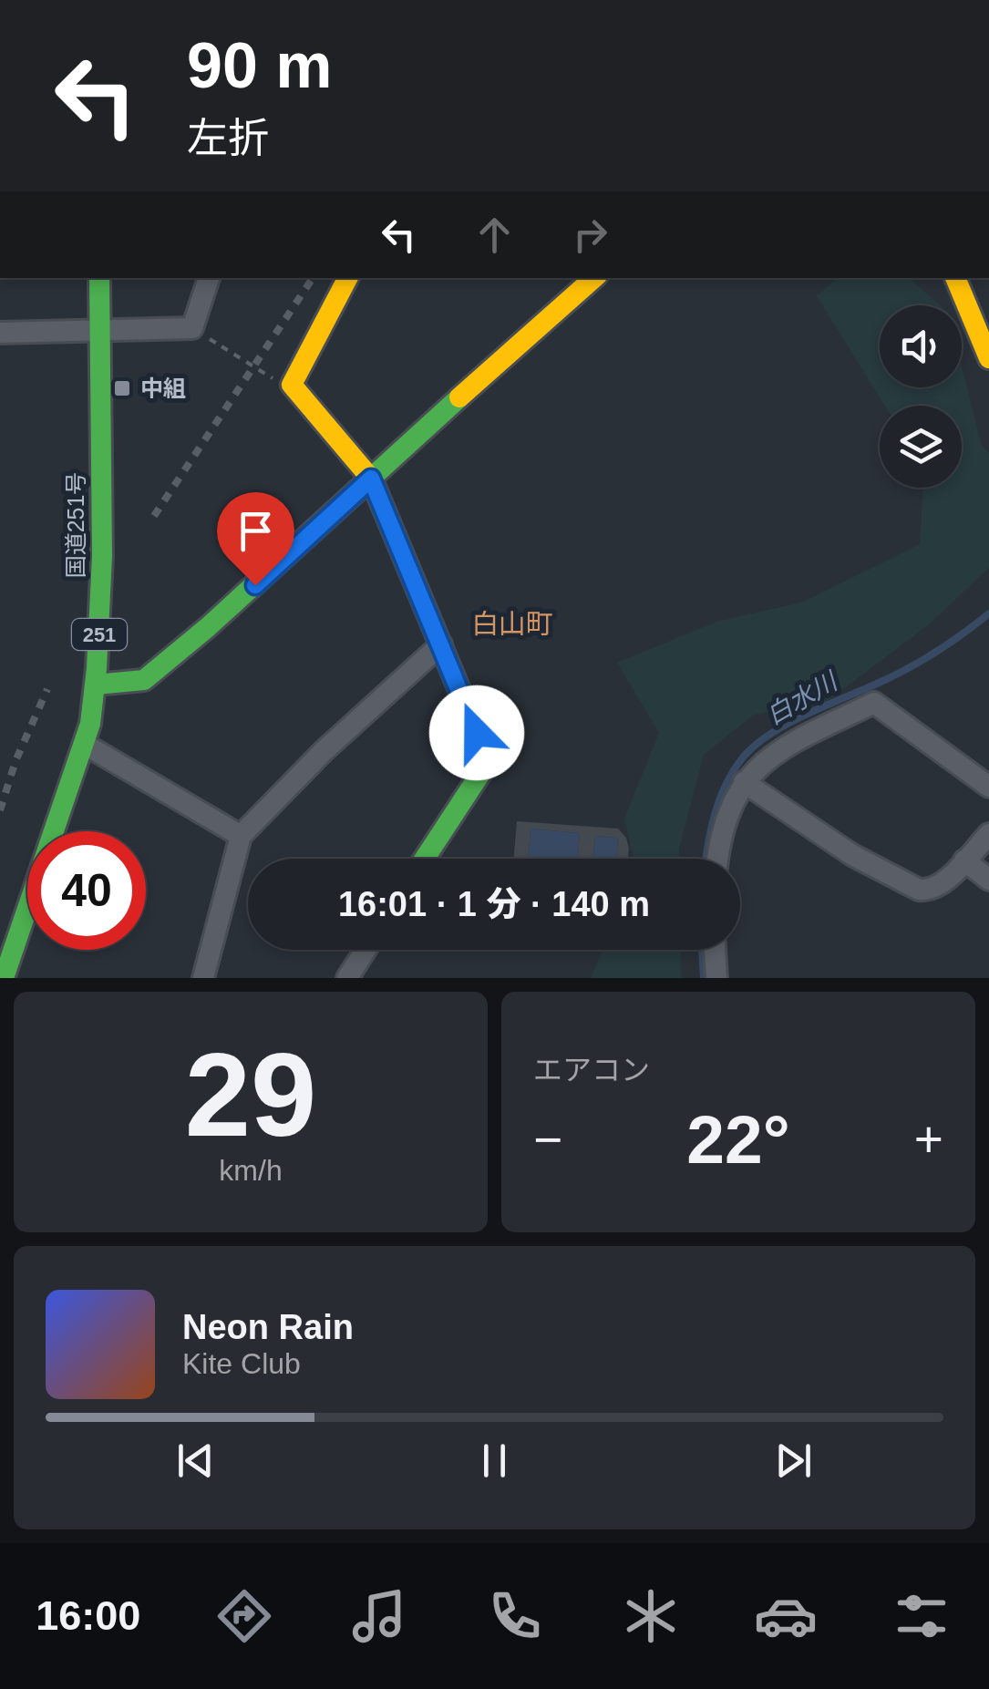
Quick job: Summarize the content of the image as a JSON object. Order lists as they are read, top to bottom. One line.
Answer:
{"streets":{"main road":["国道251号","251"]},"districts":["白山町"],"water":["白水川"],"places":{"transit":["中組"]},"page":{"turn":["90 m","左折"],"limit":"40","trip":"16:01 · 1 分 · 140 m","tile":[["29","km/h"],"エアコン"],"heat":["−","22°","+"],"song":["Neon Rain","Kite Club"],"tabs":"16:00"}}
